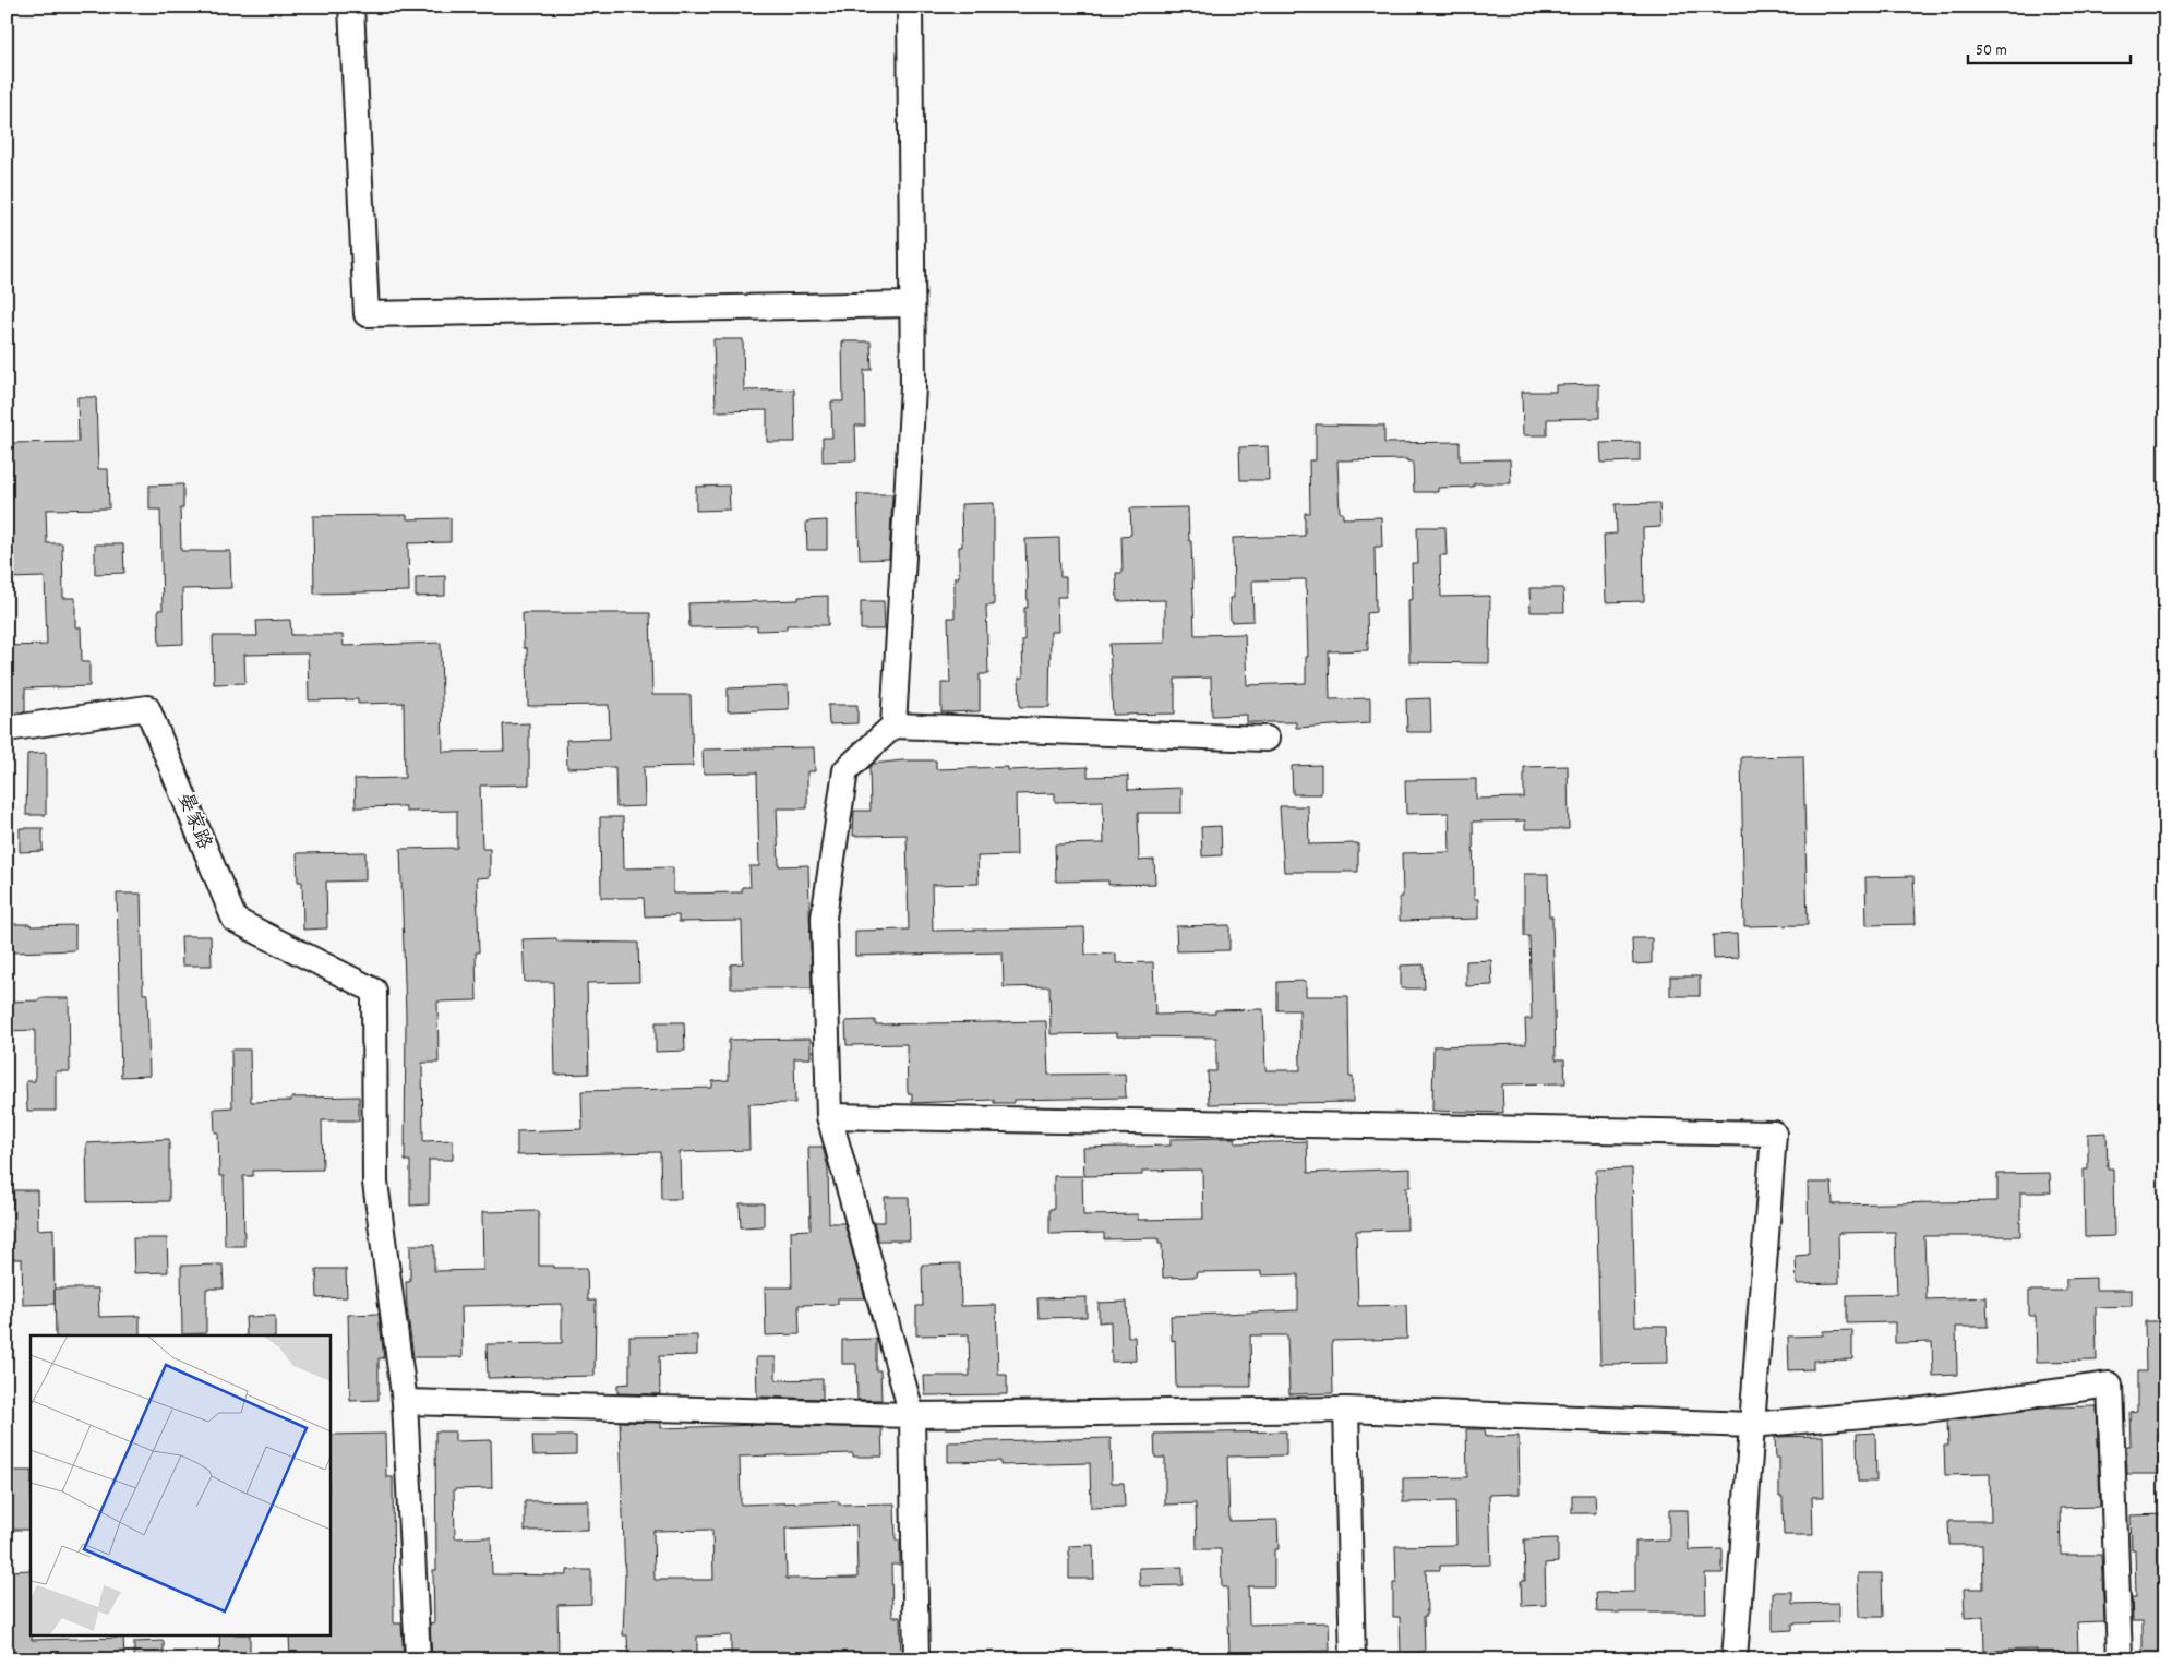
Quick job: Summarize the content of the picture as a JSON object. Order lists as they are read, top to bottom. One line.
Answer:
{"streets":{"street":["晏家路"]},"scale_bar":"50 m"}
